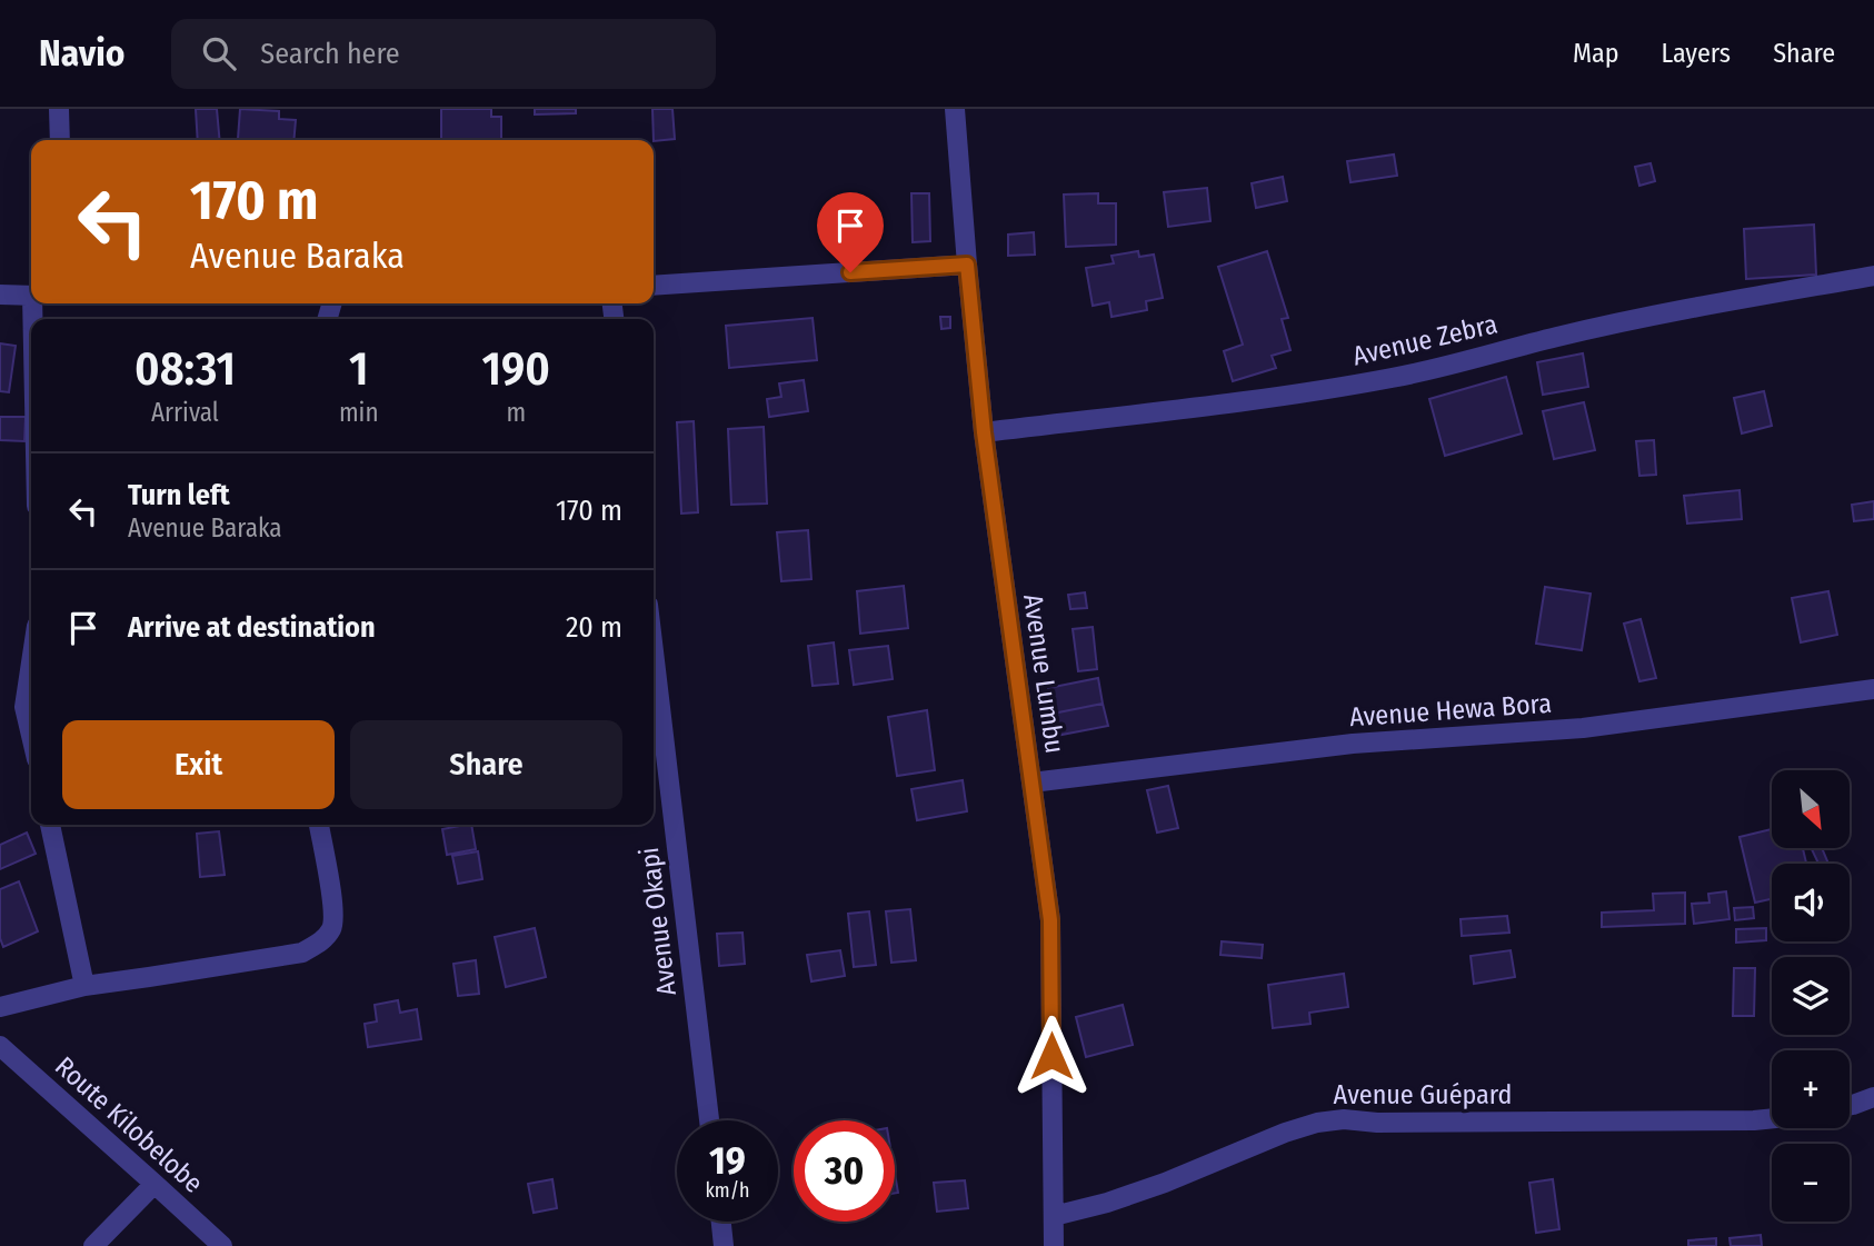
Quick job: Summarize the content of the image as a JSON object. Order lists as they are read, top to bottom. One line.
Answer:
{"streets":{"street":["Avenue Zebra","Avenue Lumbu","Avenue Hewa Bora","Avenue Okapi","Avenue Guépard","Route Kilobelobe"]},"crossings":[["Avenue Zebra","Avenue Lumbu"],["Avenue Lumbu","Avenue Hewa Bora"],["Avenue Lumbu","Avenue Guépard"]],"north":"bottom right","page":{"header":"Navio","search":"Search here","nav":["Map","Layers","Share"],"turn":["170 m","Avenue Baraka"],"eta":["08:31","Arrival","1","min","190","m"],"list":[{"name":"Turn left","note":"Avenue Baraka","value":"170 m"},{"name":"Arrive at destination","value":"20 m"}],"buttons":["Exit","Share"],"map_buttons":["+","−"],"speed":"19 km/h","limit":"30"}}
